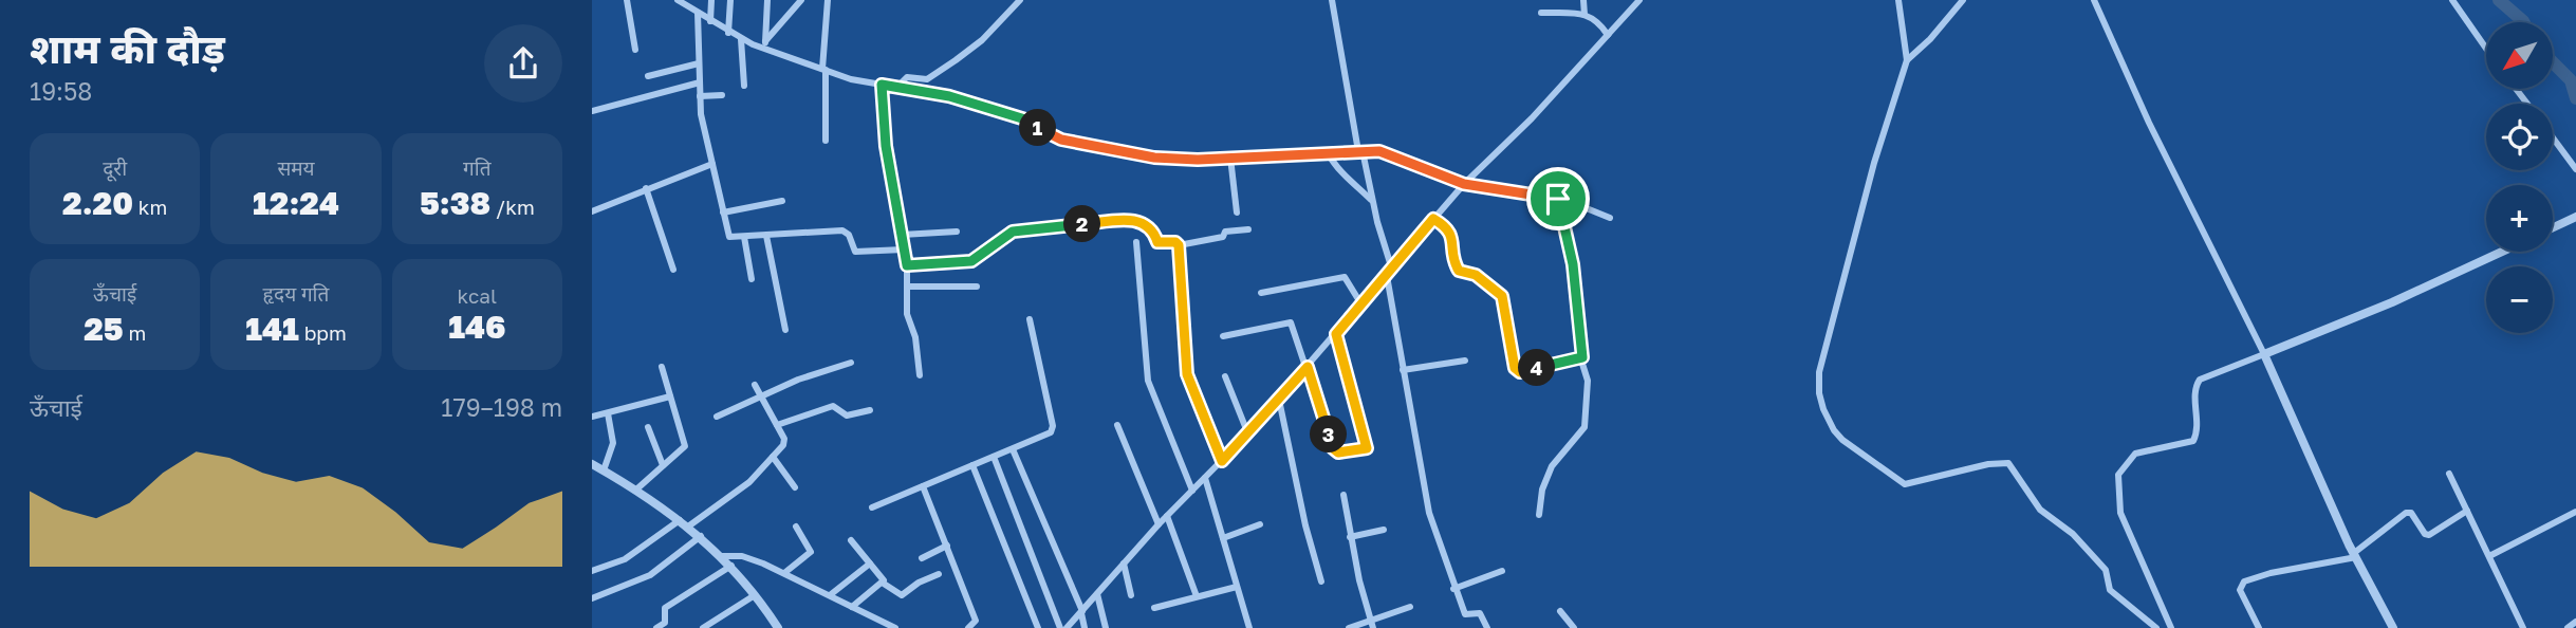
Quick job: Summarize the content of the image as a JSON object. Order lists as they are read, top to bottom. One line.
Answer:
{"north":"bottom left","page":{"heading":["शाम की दौड़","19:58"],"map_buttons":["+","−"],"pins":["1","2","4","3"],"stats":[["दूरी","2.20 km"],["समय","12:24"],["गति","5:38 /km"],["ऊँचाई","25 m"],["हृदय गति","141 bpm"],["kcal","146"]],"chart":["ऊँचाई","179–198 m"]}}
